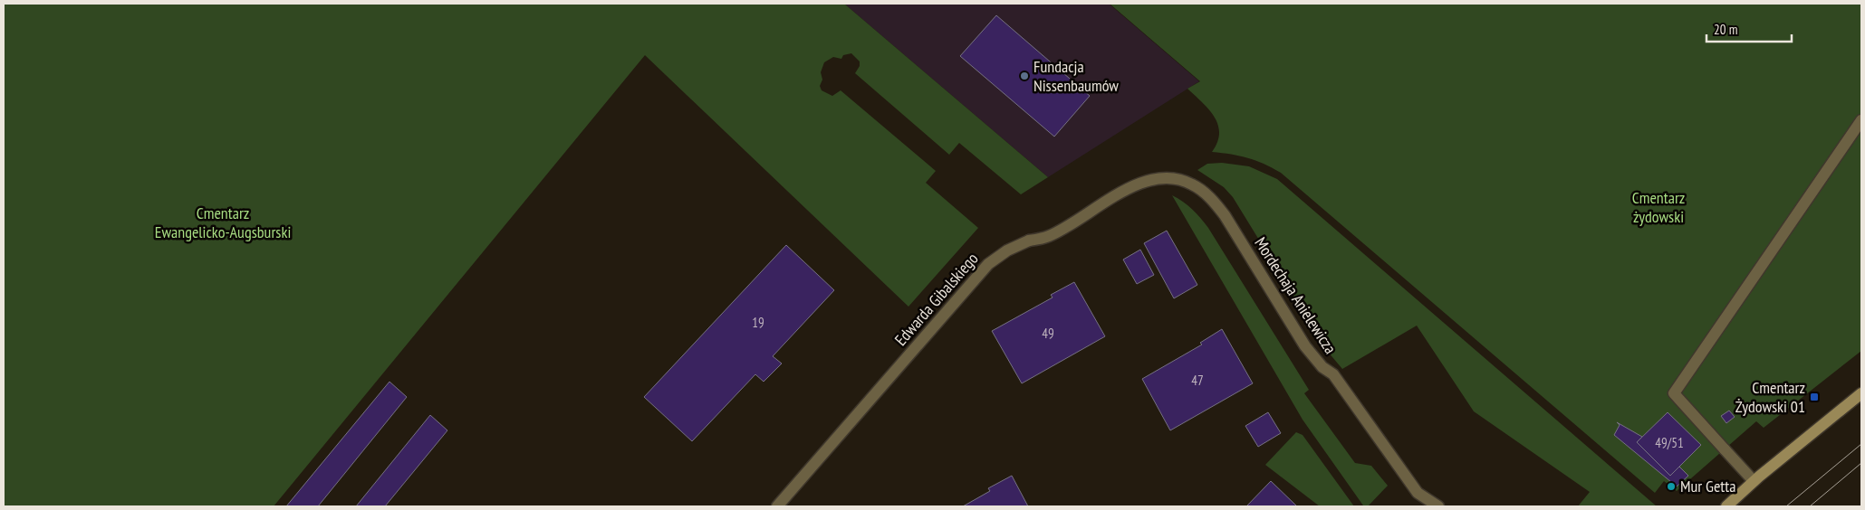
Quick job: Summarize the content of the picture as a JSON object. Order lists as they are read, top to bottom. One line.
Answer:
{"streets":{"street":["Mordechaja Anielewicza","Edwarda Gibalskiego"]},"crossings":[["Mordechaja Anielewicza","Edwarda Gibalskiego"]],"parks":["Cmentarz żydowski","Cmentarz Ewangelicko-Augsburski"],"places":{"other":["Fundacja Nissenbaumów","Mur Getta"],"transit":["Cmentarz Żydowski 01"]},"house_numbers":["19","49","47","49/51"],"scale_bar":"20 m"}
